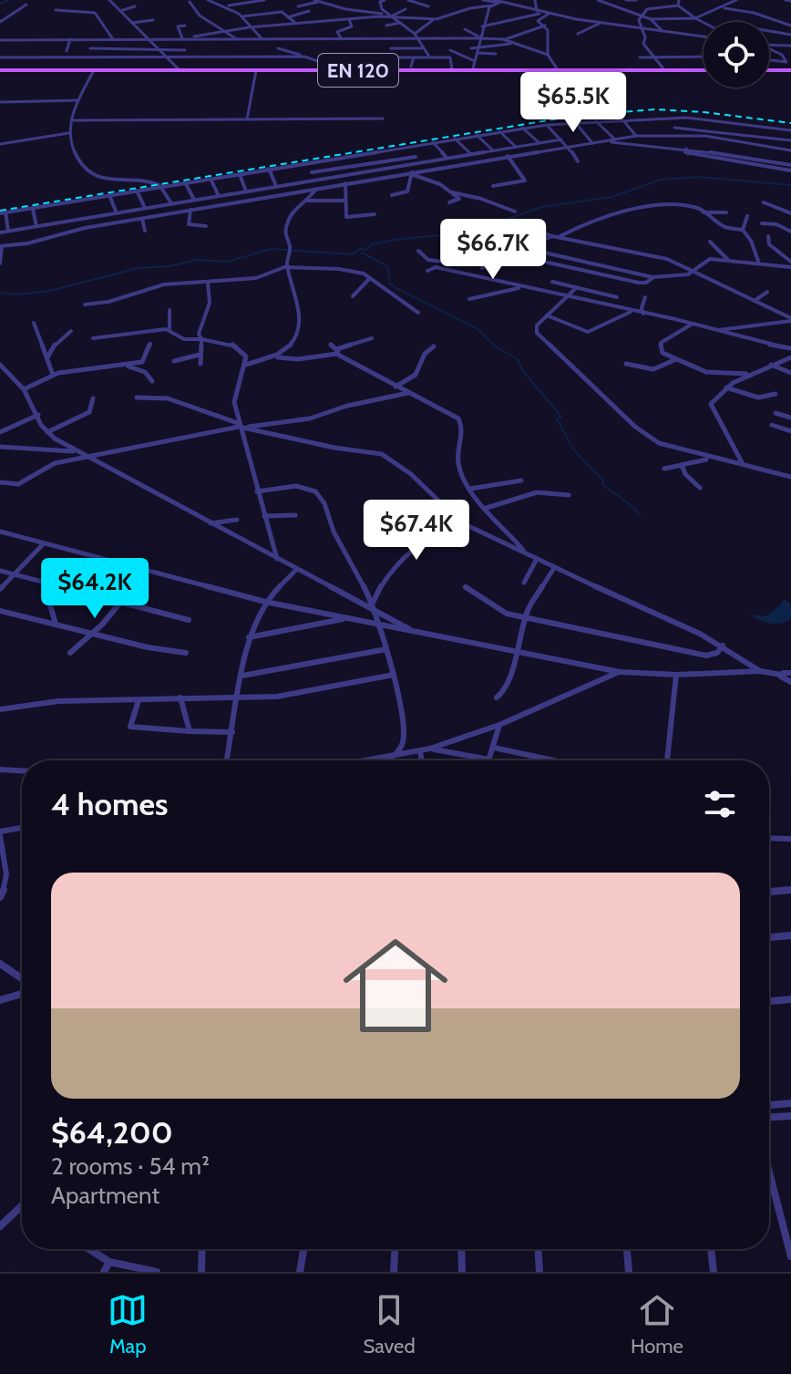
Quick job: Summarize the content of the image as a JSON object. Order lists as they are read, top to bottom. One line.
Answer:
{"streets":{"main road":["EN 120"]},"page":{"price":["$65.5K","$66.7K","$67.4K","$64.2K"],"heading":"4 homes","list":[{"name":"$64,200","note":"2 rooms · 54 m² · Apartment"}],"tabs":["Map","Saved","Home"]}}
